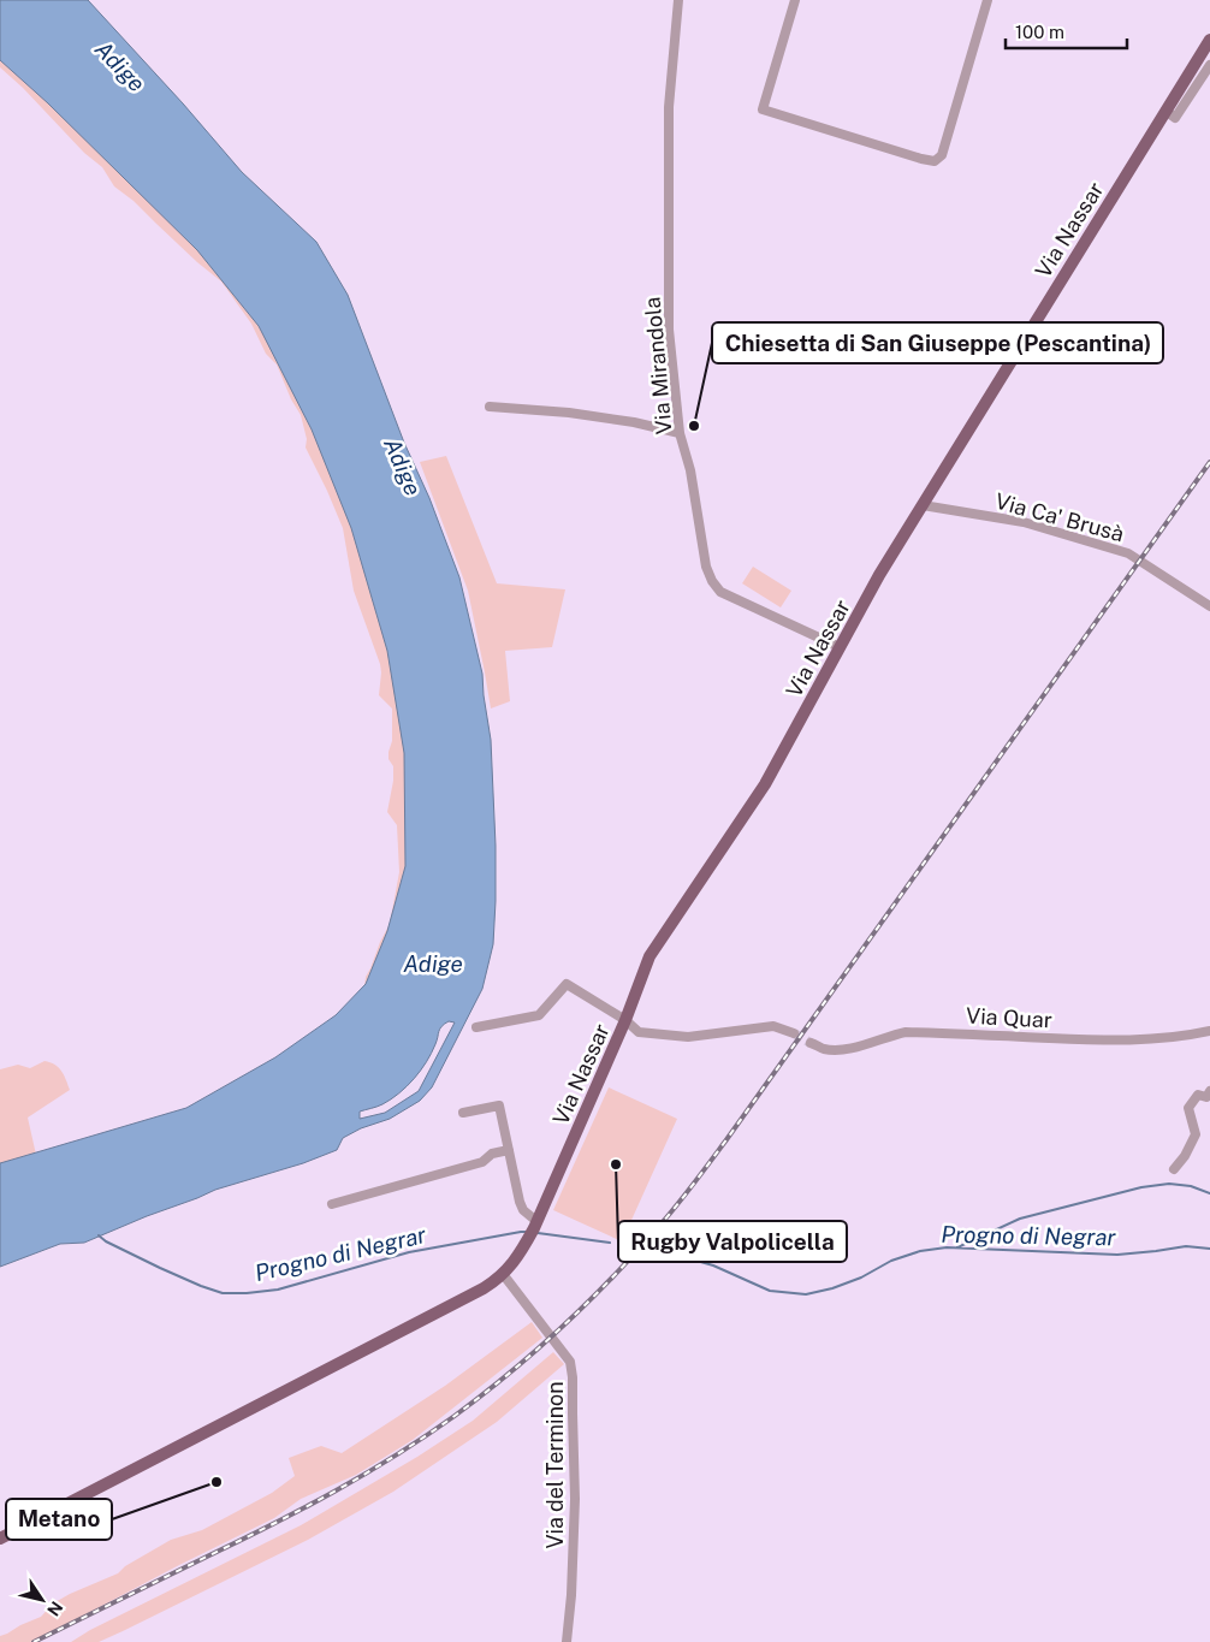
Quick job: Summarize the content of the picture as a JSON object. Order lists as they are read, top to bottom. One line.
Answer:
{"streets":{"main road":["Via Nassar"],"street":["Via Mirandola","Via Ca' Brusà","Via Quar","Via del Terminon"]},"crossings":[["Via Nassar","Via Mirandola"],["Via Nassar","Via Ca' Brusà"],["Via Nassar","Via del Terminon"]],"water":["Adige","Progno di Negrar"],"places":["Chiesetta di San Giuseppe (Pescantina)","Rugby Valpolicella","Metano"],"scale_bar":"100 m","north":"bottom right"}
